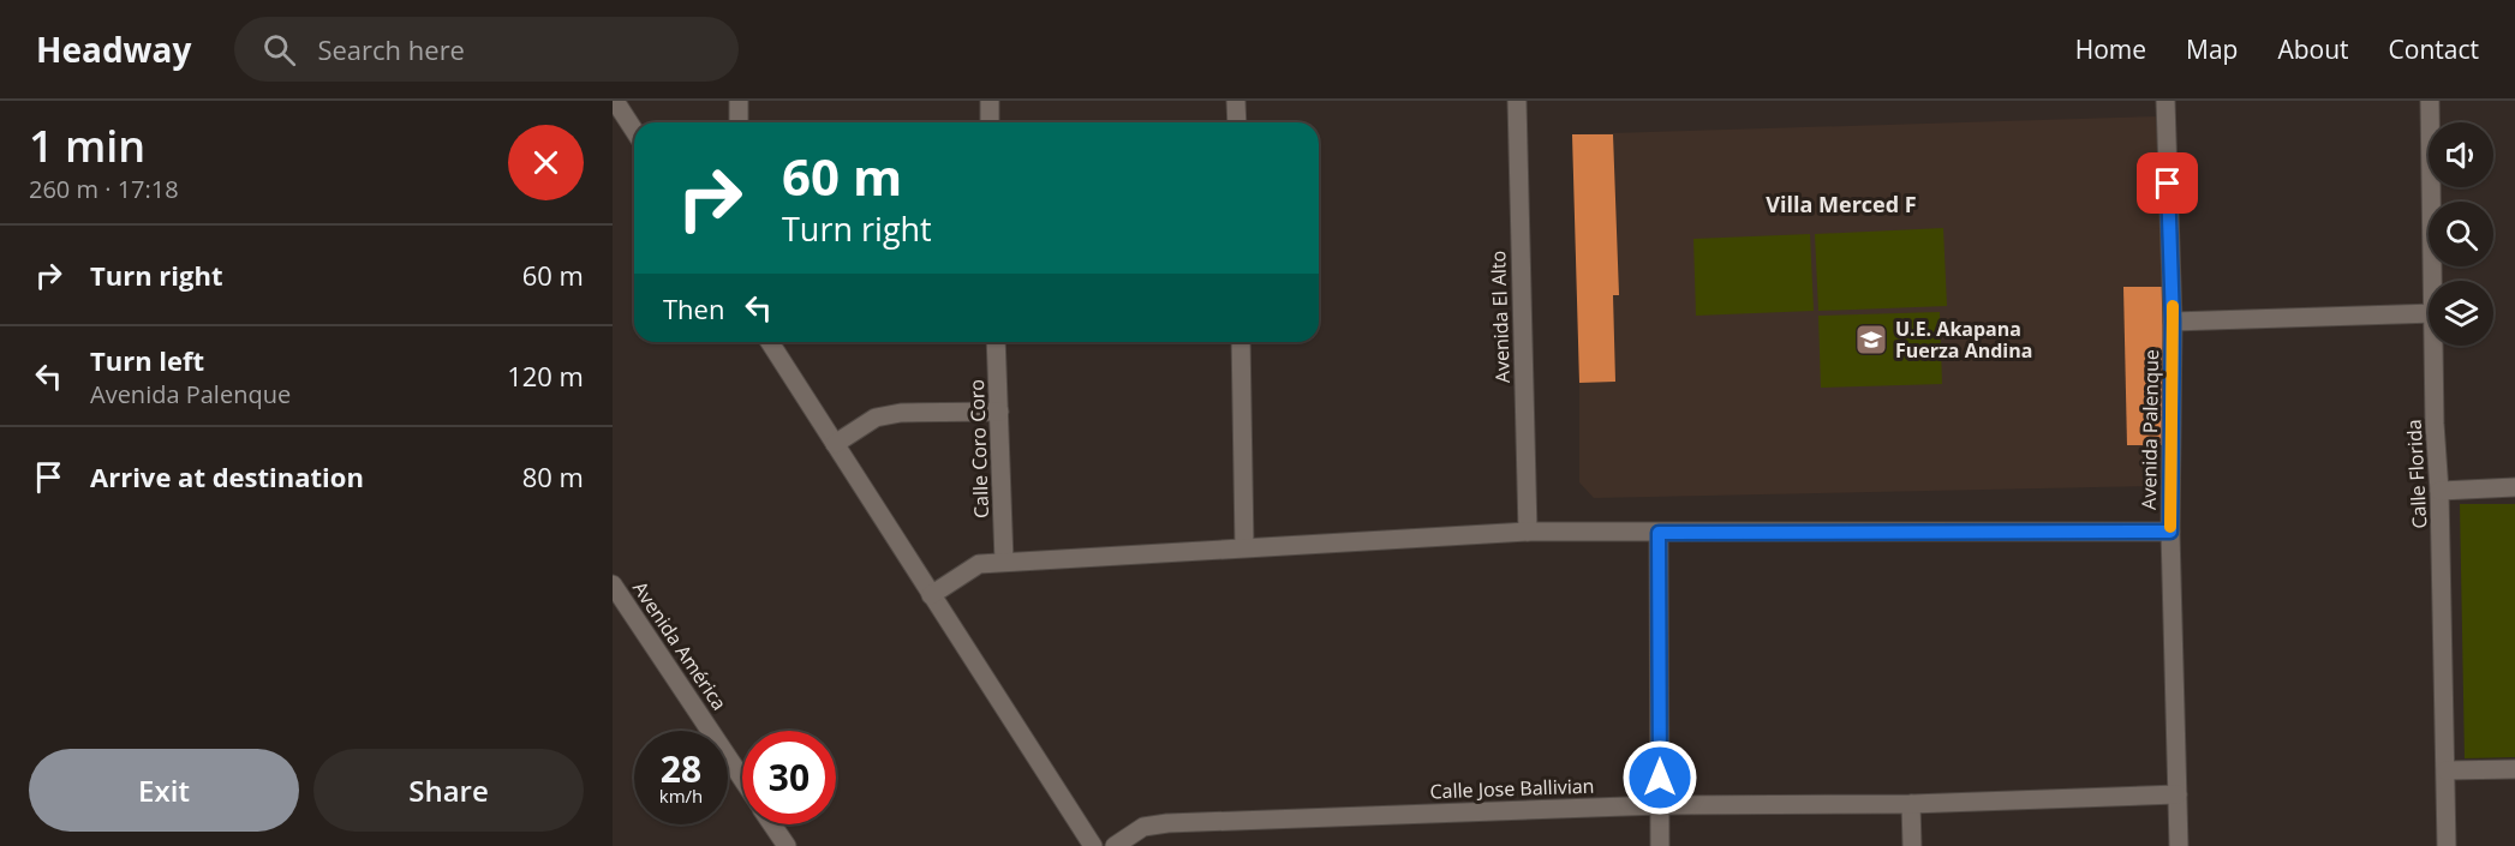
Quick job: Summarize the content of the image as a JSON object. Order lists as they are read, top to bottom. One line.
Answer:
{"streets":{"street":["Avenida El Alto","Avenida Palenque","Calle Coro Coro","Calle Florida","Avenida América","Calle Jose Ballivian"]},"crossings":[["Avenida Palenque","Calle Jose Ballivian"]],"districts":["Villa Merced F"],"places":{"school or university":["U.E. Akapana Fuerza Andina"]},"page":{"header":"Headway","search":"Search here","nav":["Home","Map","About","Contact"],"heading":["1 min","260 m · 17:18"],"turn":["60 m","Turn right"],"list":[{"name":"Turn right","value":"60 m"},{"name":"Turn left","note":"Avenida Palenque","value":"120 m"},{"name":"Arrive at destination","value":"80 m"}],"then":"Then","speed":"28 km/h","limit":"30","buttons":["Exit","Share"]}}
